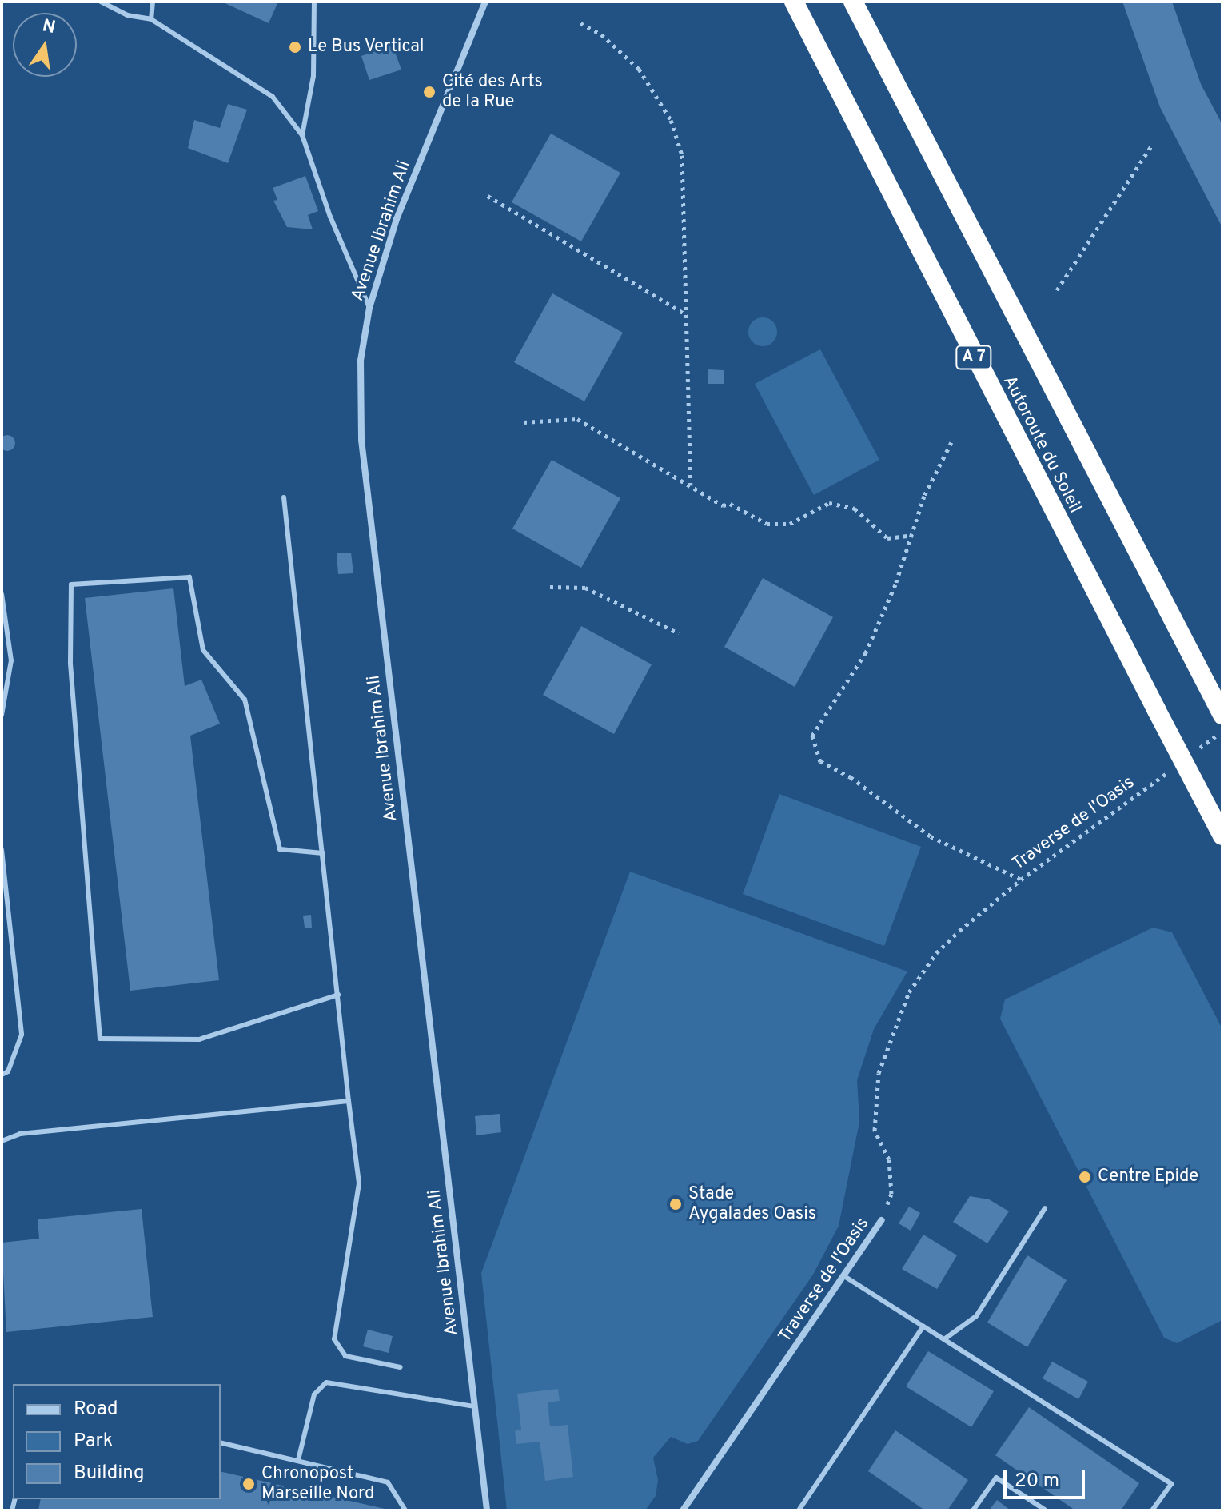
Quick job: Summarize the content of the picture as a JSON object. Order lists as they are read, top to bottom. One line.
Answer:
{"streets":{"highway":["A 7","Autoroute du Soleil"],"street":["Avenue Ibrahim Ali","Traverse de l'Oasis"]},"places":["Le Bus Vertical","Cité des Arts de la Rue","Centre Epide","Stade Aygalades Oasis","Chronopost Marseille Nord"],"legend":["Road","Park","Building"],"scale_bar":"20 m","north":"top"}
